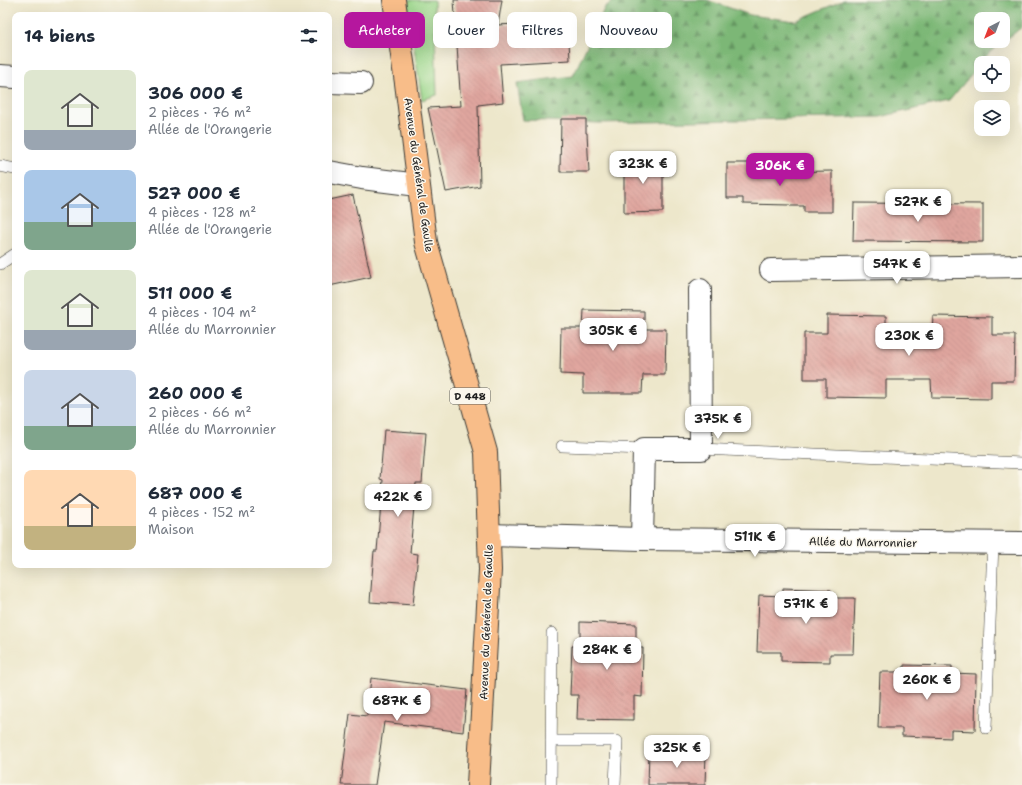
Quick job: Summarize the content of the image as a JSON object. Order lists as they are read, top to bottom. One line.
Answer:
{"streets":{"main road":["Avenue du Général de Gaulle","D 448"],"street":["Allée du Marronnier"]},"crossings":[["Avenue du Général de Gaulle","Allée du Marronnier"]],"north":"bottom left","page":{"chip":["Acheter","Louer","Filtres","Nouveau"],"heading":"14 biens","list":[{"name":"306 000 €","note":"2 pièces · 76 m² · Allée de l'Orangerie"},{"name":"527 000 €","note":"4 pièces · 128 m² · Allée de l'Orangerie"},{"name":"511 000 €","note":"4 pièces · 104 m² · Allée du Marronnier"},{"name":"260 000 €","note":"2 pièces · 66 m² · Allée du Marronnier"},{"name":"687 000 €","note":"4 pièces · 152 m² · Maison"}],"price":["323K €","306K €","527K €","547K €","305K €","230K €","375K €","422K €","511K €","571K €","284K €","260K €","687K €","325K €"]}}
